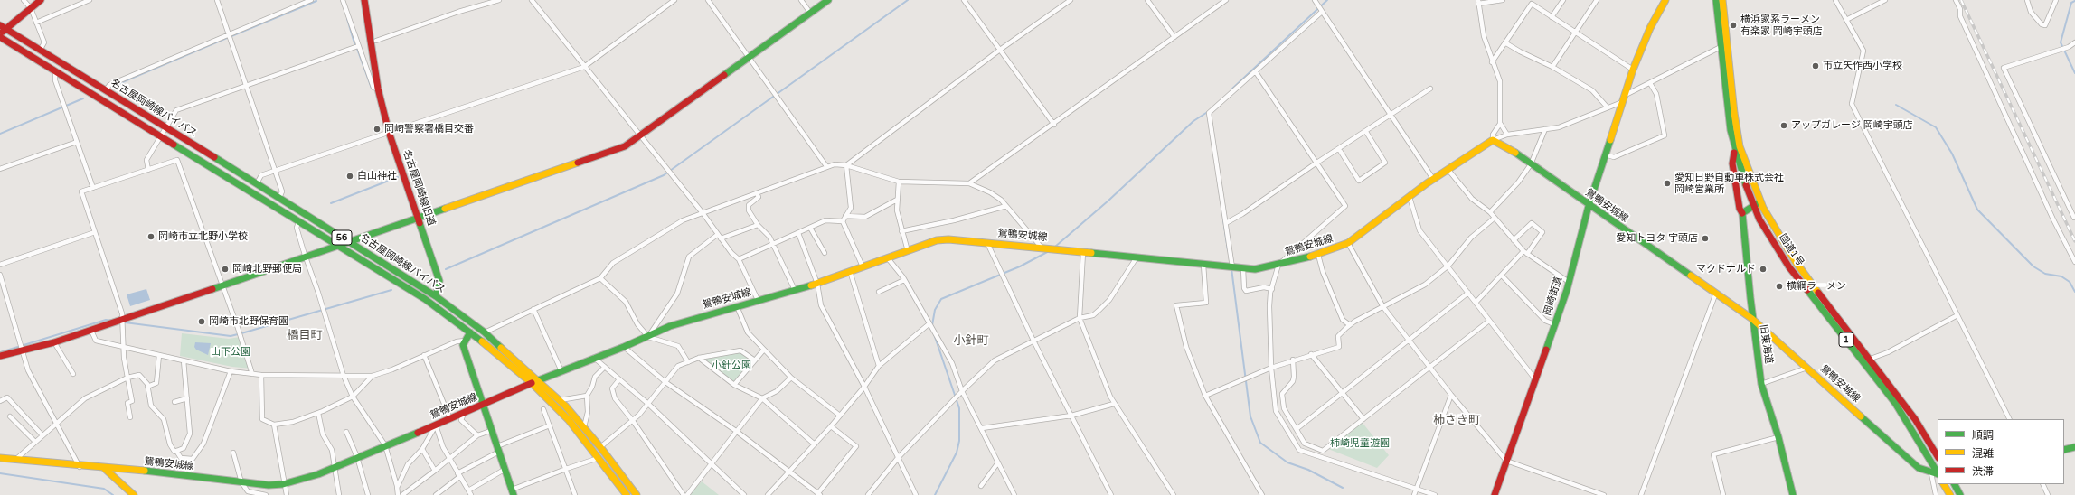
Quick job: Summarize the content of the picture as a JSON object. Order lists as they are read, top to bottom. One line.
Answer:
{"streets":{"main road":["名古屋岡崎線バイパス","名古屋岡崎線旧道","鴛鴨安城線","56","国道1号","岡崎街道","1","旧東海道"]},"crossings":[["名古屋岡崎線バイパス","名古屋岡崎線旧道"],["名古屋岡崎線バイパス","鴛鴨安城線"],["鴛鴨安城線","岡崎街道"],["鴛鴨安城線","旧東海道"],["国道1号","旧東海道"]],"districts":["橋目町","小針町","柿さき町"],"parks":["山下公園","小針公園","柿崎児童遊園"],"places":["横浜家系ラーメン 有楽家 岡崎宇頭店","市立矢作西小学校","アップガレージ 岡崎宇頭店","岡崎警察署橋目交番","白山神社","愛知日野自動車株式会社 岡崎営業所","岡崎市立北野小学校","愛知トヨタ 宇頭店","岡崎北野郵便局","マクドナルド","横綱ラーメン","岡崎市北野保育園"],"legend":["順調","混雑","渋滞"]}
